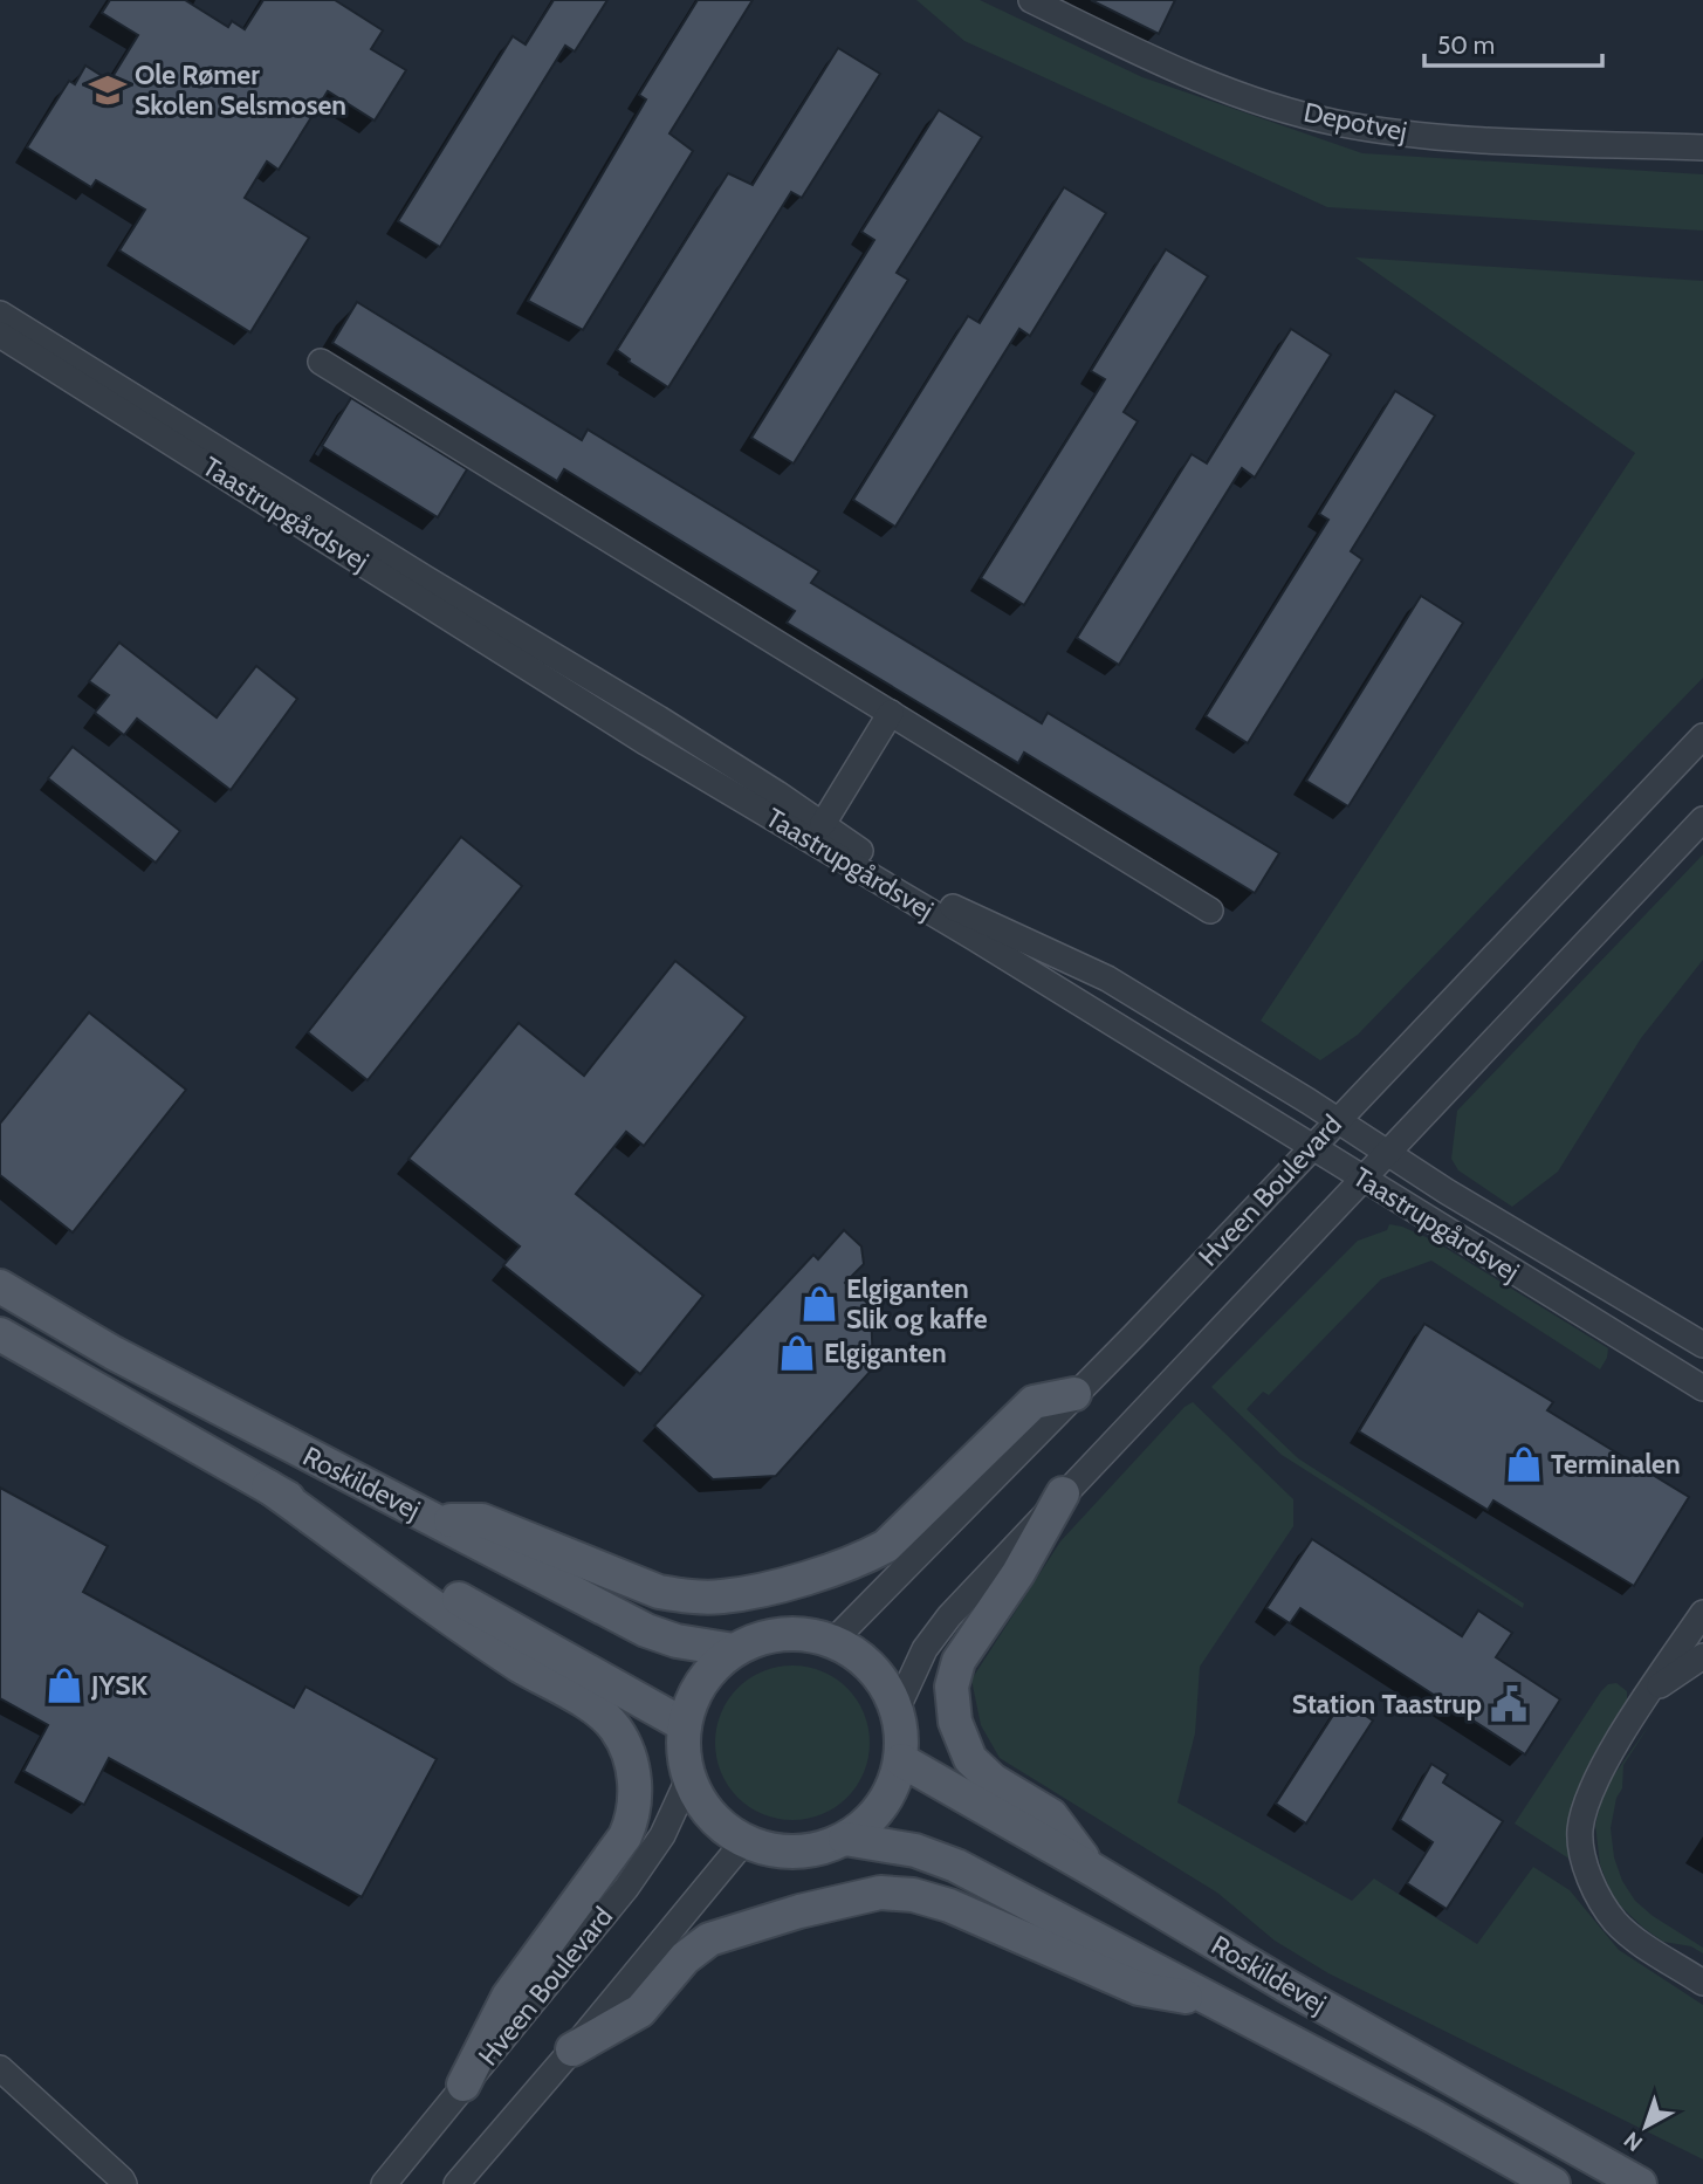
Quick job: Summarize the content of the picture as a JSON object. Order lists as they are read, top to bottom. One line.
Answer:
{"streets":{"main road":["Roskildevej"],"street":["Depotvej","Taastrupgårdsvej","Hveen Boulevard"]},"crossings":[["Taastrupgårdsvej","Hveen Boulevard"],["Hveen Boulevard","Roskildevej"]],"places":{"school or university":["Ole Rømer Skolen Selsmosen"],"shop":["Elgiganten Slik og kaffe","Elgiganten","Terminalen","JYSK"],"public building":["Station Taastrup"]},"scale_bar":"50 m","north":"bottom left"}
